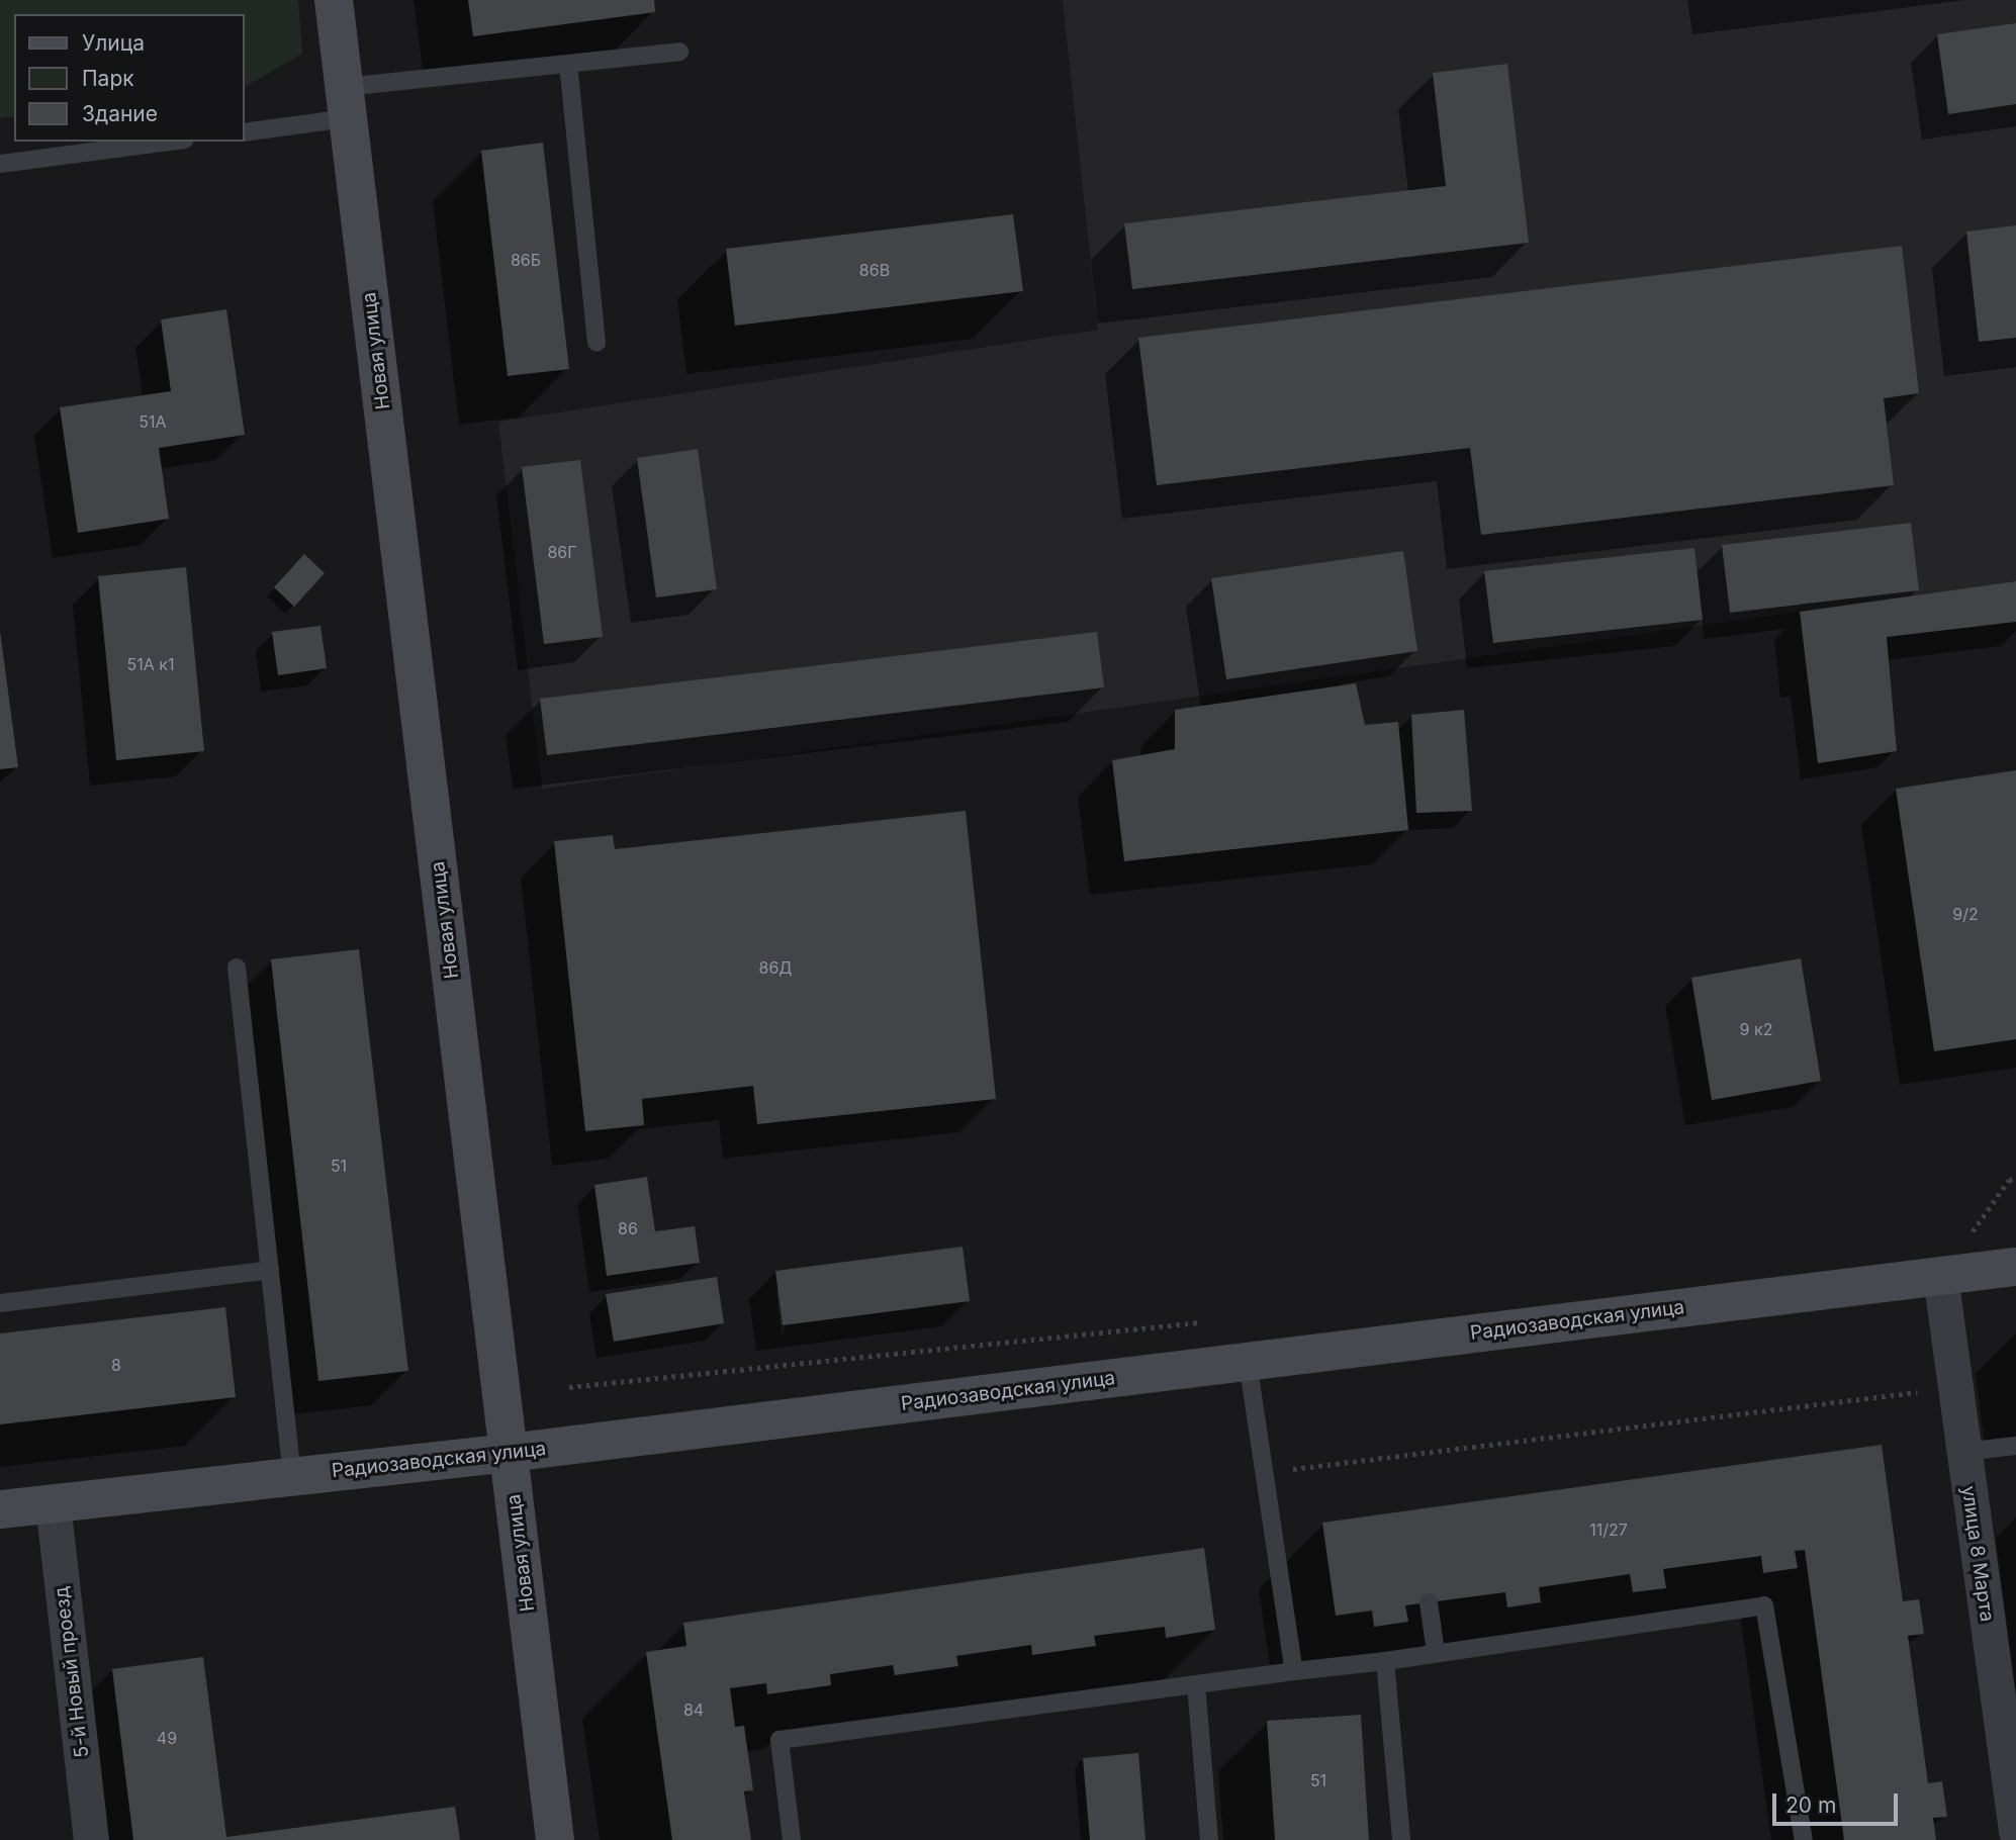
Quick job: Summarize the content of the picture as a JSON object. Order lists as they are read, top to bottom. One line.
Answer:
{"streets":{"street":["Новая улица","Радиозаводская улица","улица 8 Марта","5-й Новый проезд"]},"crossings":[["Новая улица","Радиозаводская улица"],["Радиозаводская улица","улица 8 Марта"],["Радиозаводская улица","5-й Новый проезд"]],"house_numbers":["86Б","86В","51А","86Г","51А к1","9/2","86Д","9 к2","51","86","8","11/27","84","49","51"],"legend":["Улица","Парк","Здание"],"scale_bar":"20 m"}
